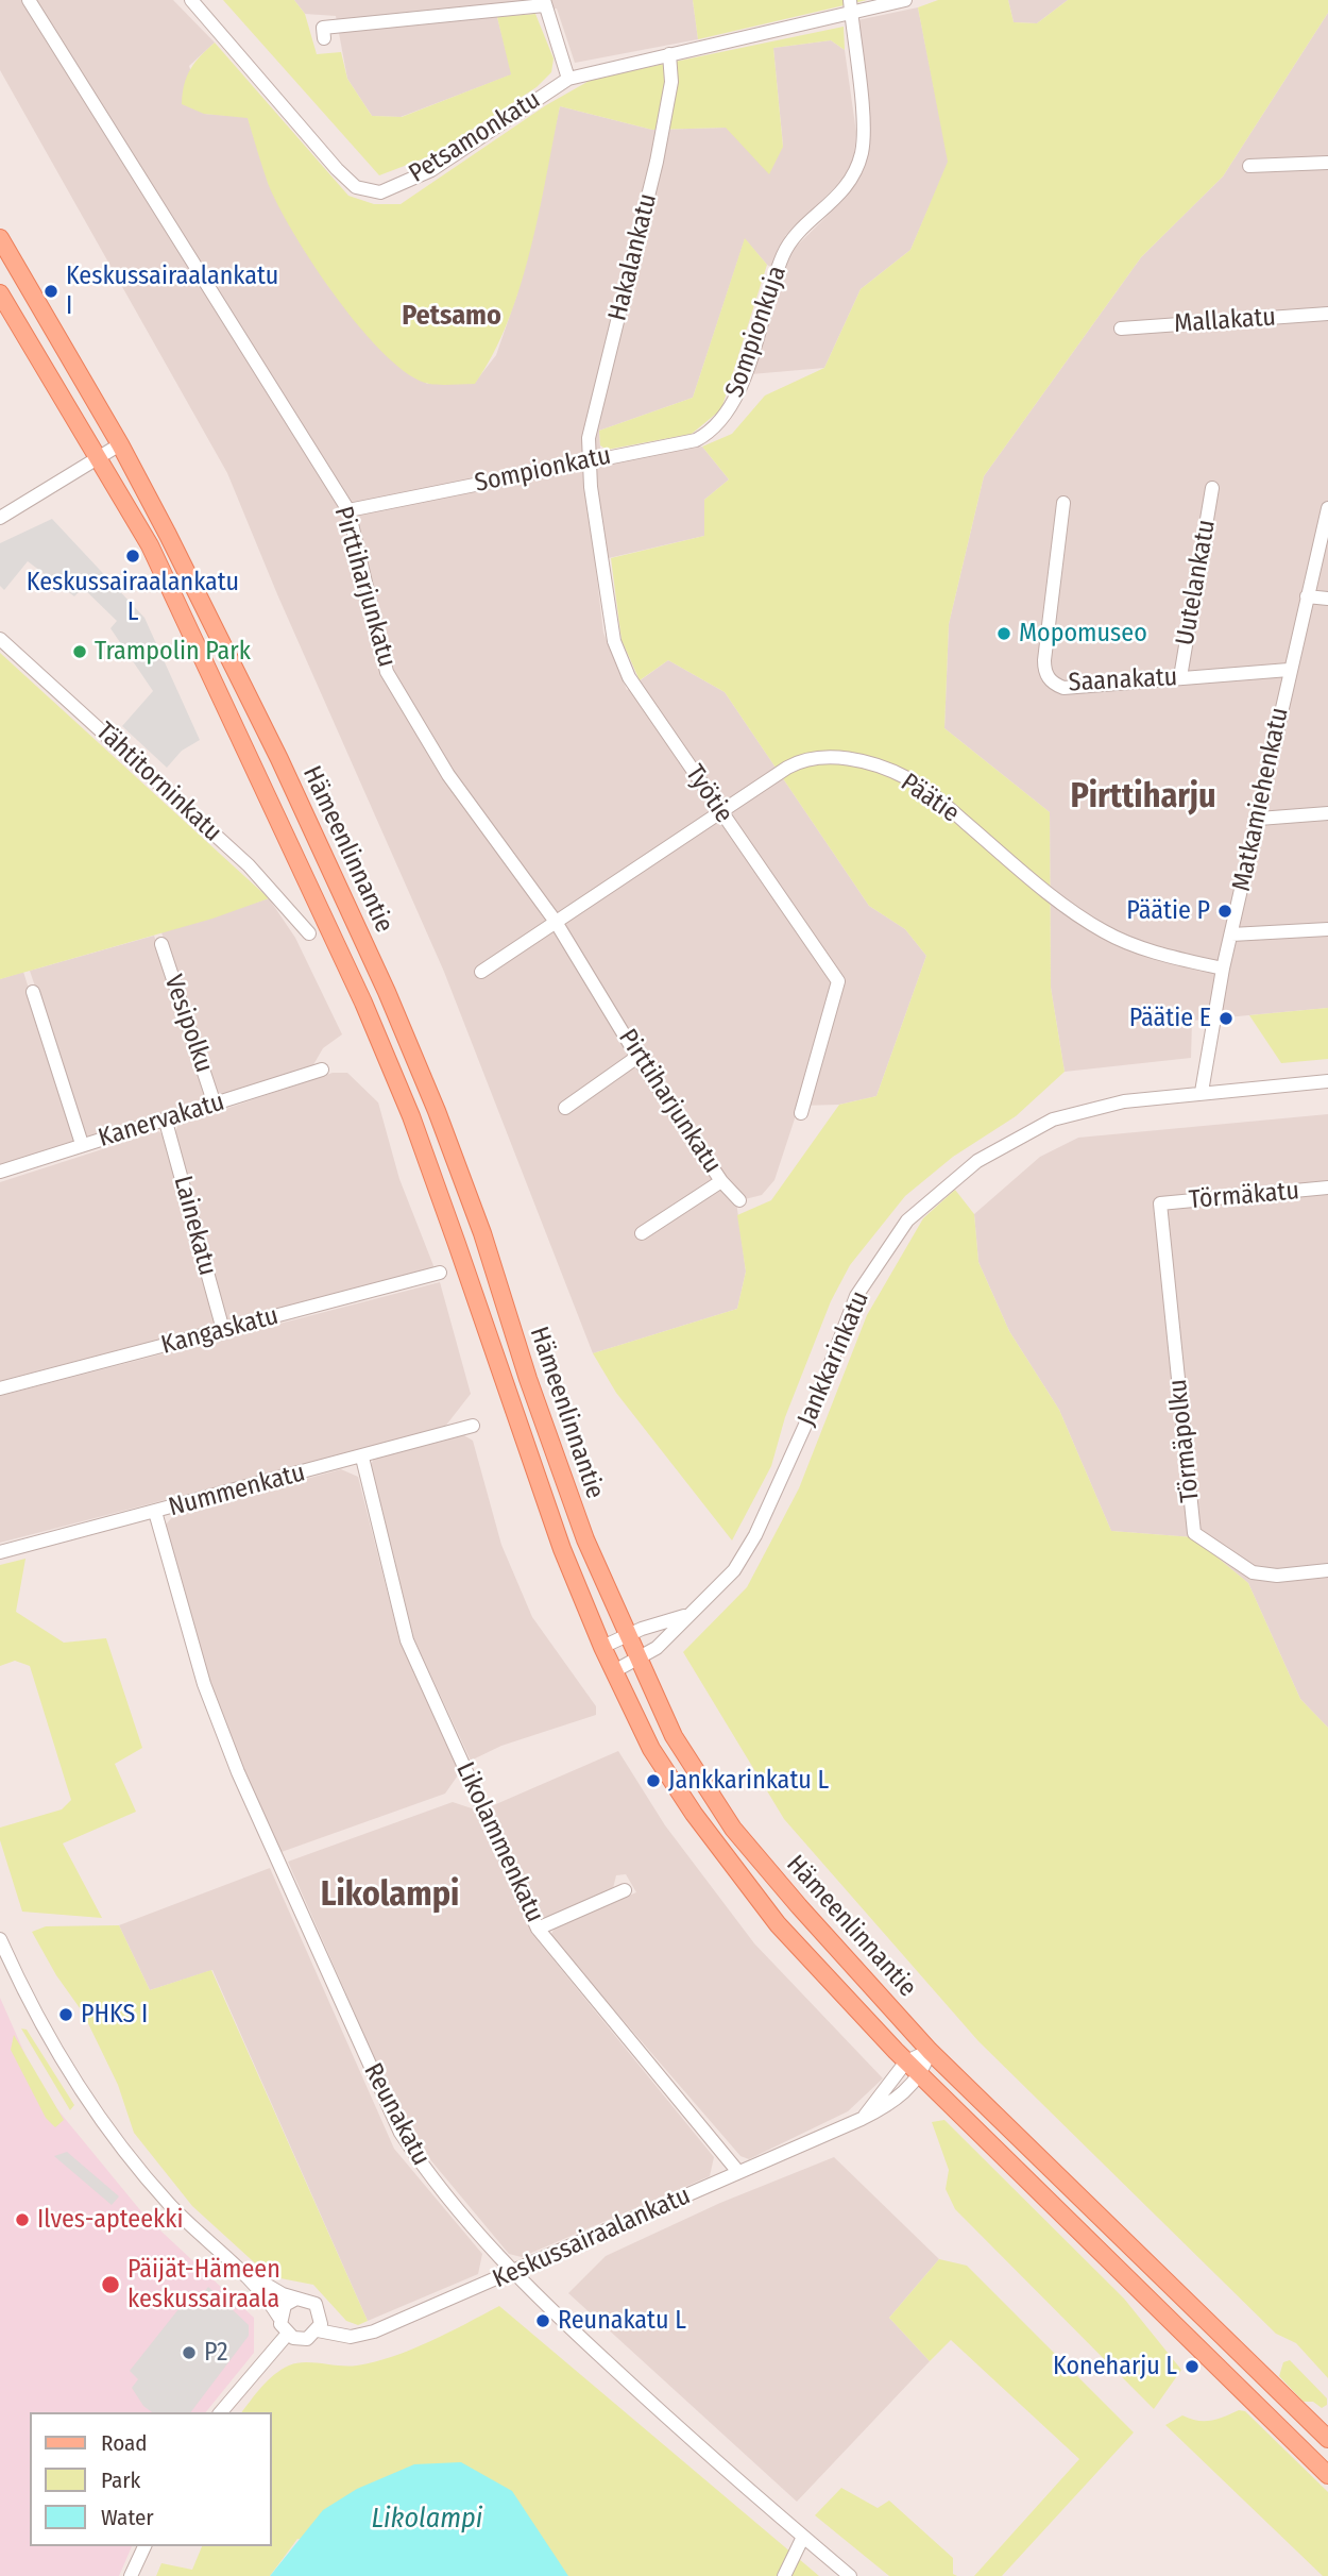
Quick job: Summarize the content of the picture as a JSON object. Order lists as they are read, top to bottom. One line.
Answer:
{"streets":{"main road":["Hämeenlinnantie"],"street":["Petsamonkatu","Hakalankatu","Mallakatu","Sompionkuja","Sompionkatu","Uutelankatu","Pirttiharjunkatu","Saanakatu","Tähtitorninkatu","Työtie","Päätie","Matkamiehenkatu","Vesipolku","Kanervakatu","Törmäkatu","Lainekatu","Kangaskatu","Jankkarinkatu","Törmäpolku","Nummenkatu","Likolammenkatu","Reunakatu","Keskussairaalankatu"]},"crossings":[["Petsamonkatu","Hakalankatu"],["Petsamonkatu","Sompionkuja"],["Hakalankatu","Sompionkatu"],["Hakalankatu","Työtie"],["Sompionkuja","Sompionkatu"],["Sompionkatu","Pirttiharjunkatu"],["Sompionkatu","Työtie"],["Uutelankatu","Saanakatu"],["Pirttiharjunkatu","Päätie"],["Saanakatu","Matkamiehenkatu"],["Työtie","Päätie"],["Päätie","Matkamiehenkatu"],["Matkamiehenkatu","Jankkarinkatu"],["Hämeenlinnantie","Jankkarinkatu"],["Hämeenlinnantie","Keskussairaalankatu"],["Vesipolku","Kanervakatu"],["Kanervakatu","Lainekatu"],["Törmäkatu","Törmäpolku"],["Lainekatu","Kangaskatu"],["Nummenkatu","Likolammenkatu"],["Nummenkatu","Reunakatu"],["Likolammenkatu","Keskussairaalankatu"],["Reunakatu","Keskussairaalankatu"]],"districts":["Petsamo","Pirttiharju","Likolampi"],"water":["Likolampi"],"places":["Keskussairaalankatu I","Keskussairaalankatu L","Mopomuseo","Trampolin Park","Päätie P","Päätie E","Jankkarinkatu L","PHKS I","Ilves-apteekki","Päijät-Hämeen keskussairaala","Reunakatu L","P2","Koneharju L"],"legend":["Road","Park","Water"]}
